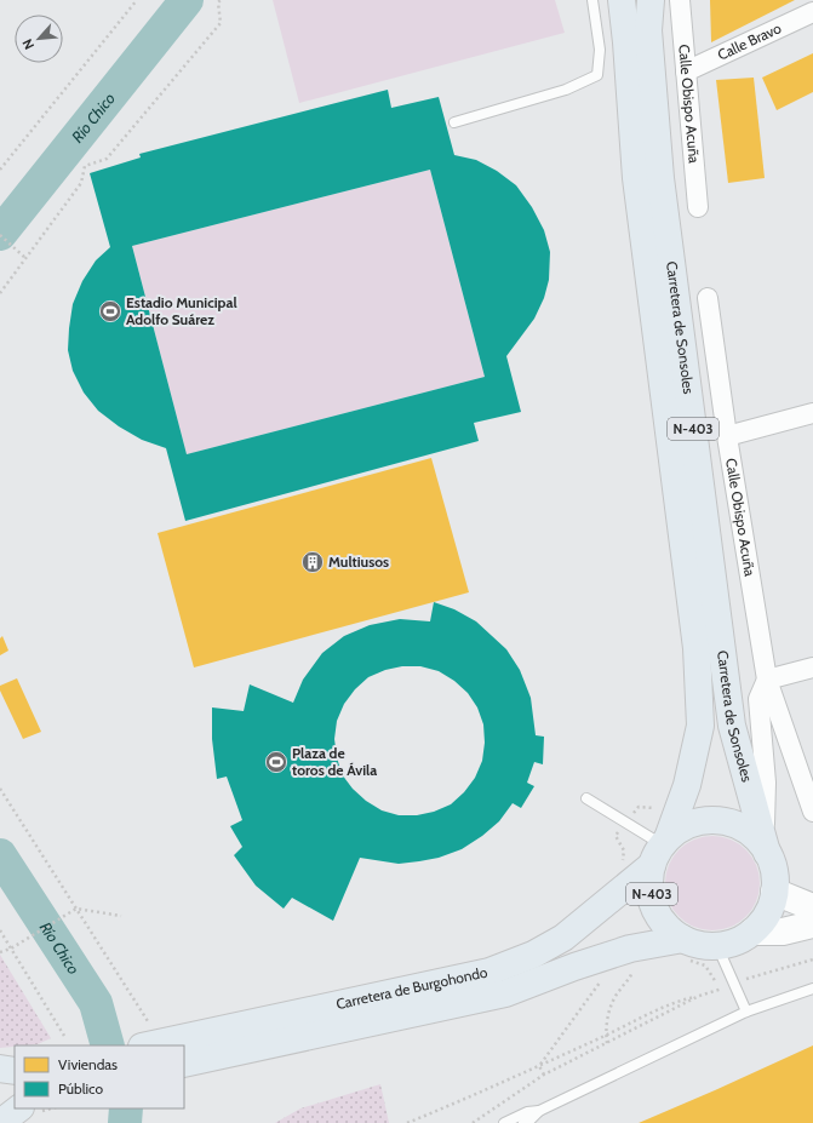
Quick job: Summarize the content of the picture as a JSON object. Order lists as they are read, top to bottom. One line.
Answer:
{"streets":{"highway":["Carretera de Sonsoles","N-403","Carretera de Burgohondo"],"street":["Calle Bravo","Calle Obispo Acuña"]},"crossings":[["Calle Bravo","Calle Obispo Acuña"],["Calle Obispo Acuña","Carretera de Sonsoles"],["Calle Obispo Acuña","N-403"],["Calle Obispo Acuña","Carretera de Burgohondo"],["Carretera de Sonsoles","N-403"],["Carretera de Sonsoles","Carretera de Burgohondo"],["N-403","Carretera de Burgohondo"]],"water":["Río Chico"],"places":{"sports":["Estadio Municipal Adolfo Suárez","Plaza de toros de Ávila"],"building":["Multiusos"]},"legend":["Viviendas","Público"],"north":"bottom left"}
